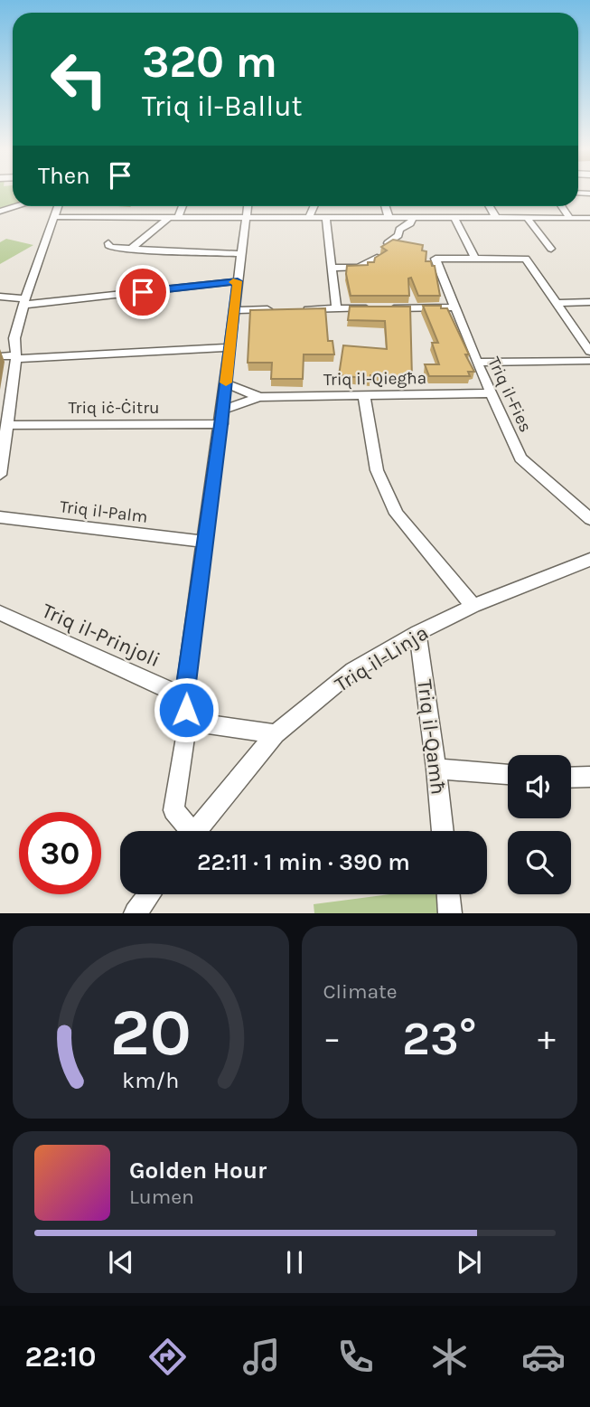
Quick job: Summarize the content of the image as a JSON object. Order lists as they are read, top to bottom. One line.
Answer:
{"streets":{"street":["Triq il-Qiegħa","Triq il-Fies","Triq iċ-Ċitru","Triq il-Palm","Triq il-Prinjoli","Triq il-Linja","Triq il-Qamħ"]},"crossings":[["Triq il-Qiegħa","Triq il-Fies"],["Triq il-Qiegħa","Triq iċ-Ċitru"],["Triq il-Linja","Triq il-Qamħ"]],"page":{"turn":["320 m","Triq il-Ballut"],"then":"Then","limit":"30","trip":"22:11 · 1 min · 390 m","tile":"Climate","heat":["−","23°","+"],"song":["Golden Hour","Lumen"],"tabs":"22:10","gauge":["20","km/h"]}}
